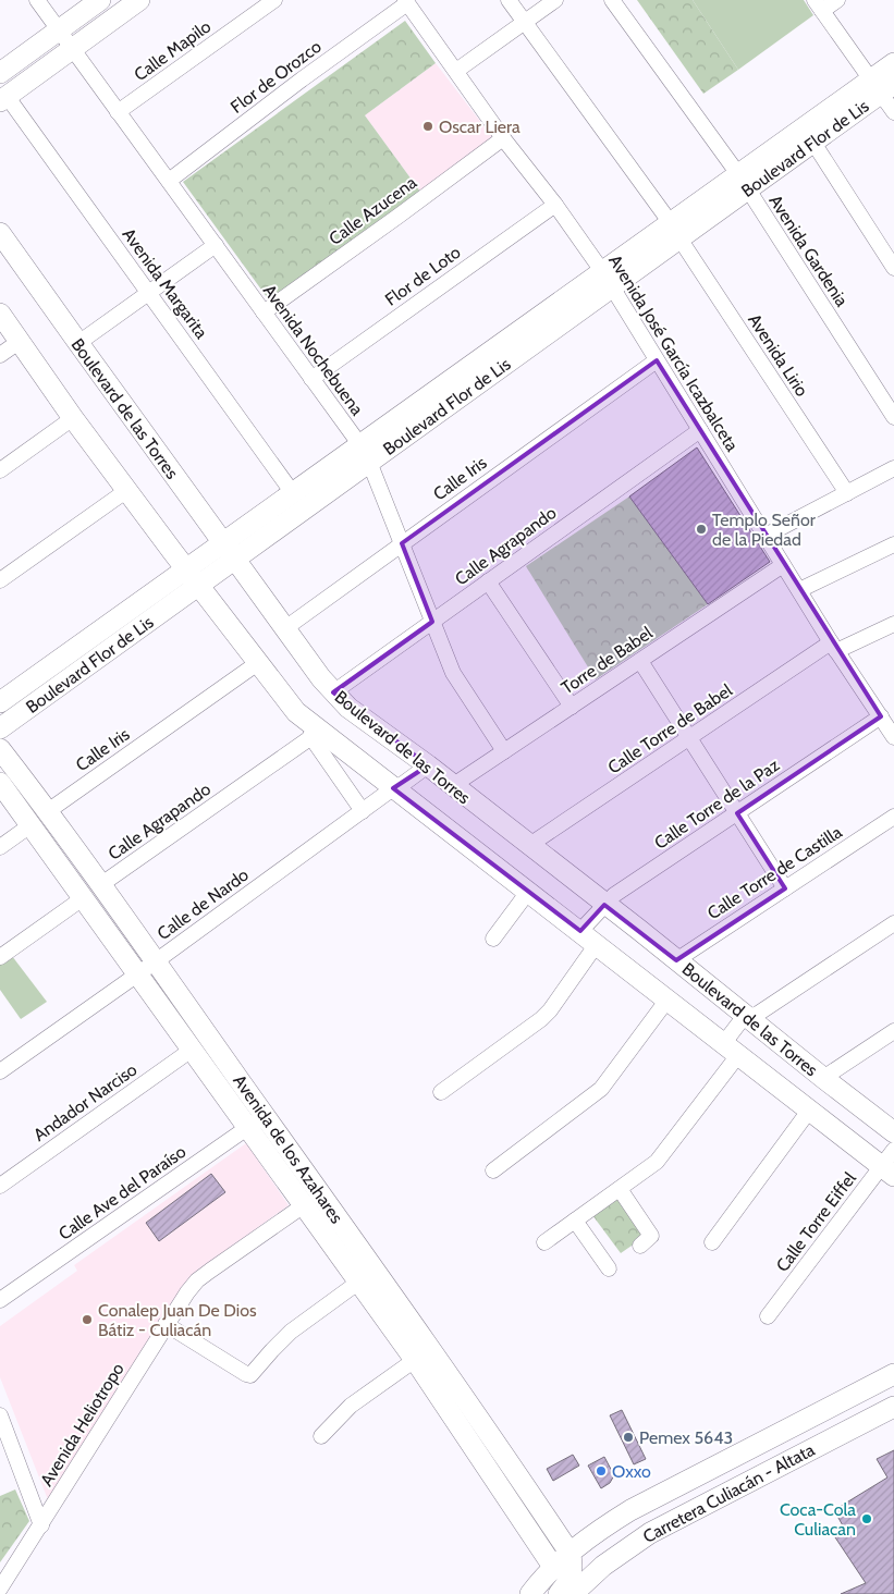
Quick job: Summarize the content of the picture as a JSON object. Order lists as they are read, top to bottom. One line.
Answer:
{"streets":{"street":["Calle Mapilo","Flor de Orozco","Boulevard Flor de Lis","Calle Azucena","Avenida Gardenia","Flor de Loto","Avenida Margarita","Avenida Nochebuena","Avenida José García Icazbalceta","Avenida Lirio","Boulevard de las Torres","Calle Iris","Calle Agrapando","Torre de Babel","Calle Torre de Babel","Calle Torre de la Paz","Calle Torre de Castilla","Calle de Nardo","Andador Narciso","Avenida de los Azahares","Calle Ave del Paraíso","Calle Torre Eiffel","Avenida Heliotropo","Carretera Culiacán - Altata"]},"crossings":[["Calle Mapilo","Avenida Nochebuena"],["Flor de Orozco","Avenida Nochebuena"],["Flor de Orozco","Avenida José García Icazbalceta"],["Boulevard Flor de Lis","Avenida Gardenia"],["Boulevard Flor de Lis","Avenida Margarita"],["Boulevard Flor de Lis","Avenida Nochebuena"],["Boulevard Flor de Lis","Avenida José García Icazbalceta"],["Boulevard Flor de Lis","Avenida Lirio"],["Boulevard Flor de Lis","Boulevard de las Torres"],["Calle Azucena","Avenida Nochebuena"],["Calle Azucena","Avenida José García Icazbalceta"],["Flor de Loto","Avenida Nochebuena"],["Flor de Loto","Avenida José García Icazbalceta"],["Avenida Nochebuena","Calle Iris"],["Avenida Nochebuena","Calle Agrapando"],["Avenida Nochebuena","Torre de Babel"],["Avenida José García Icazbalceta","Calle Iris"],["Avenida José García Icazbalceta","Calle Agrapando"],["Avenida José García Icazbalceta","Torre de Babel"],["Avenida José García Icazbalceta","Calle Torre de Babel"],["Avenida José García Icazbalceta","Calle Torre de la Paz"],["Boulevard de las Torres","Calle Iris"],["Boulevard de las Torres","Calle Agrapando"],["Boulevard de las Torres","Torre de Babel"],["Boulevard de las Torres","Calle Torre de Babel"],["Boulevard de las Torres","Calle Torre de la Paz"],["Boulevard de las Torres","Calle Torre de Castilla"],["Boulevard de las Torres","Calle de Nardo"],["Boulevard de las Torres","Calle Torre Eiffel"],["Calle Iris","Avenida de los Azahares"],["Calle Agrapando","Avenida de los Azahares"],["Calle de Nardo","Avenida de los Azahares"],["Andador Narciso","Avenida de los Azahares"],["Avenida de los Azahares","Calle Ave del Paraíso"],["Avenida de los Azahares","Avenida Heliotropo"],["Avenida de los Azahares","Carretera Culiacán - Altata"]],"places":["Oscar Liera","Templo Señor de la Piedad","Conalep Juan De Dios Bátiz - Culiacán","Pemex 5643","Oxxo","Coca-Cola Culiacan"]}
